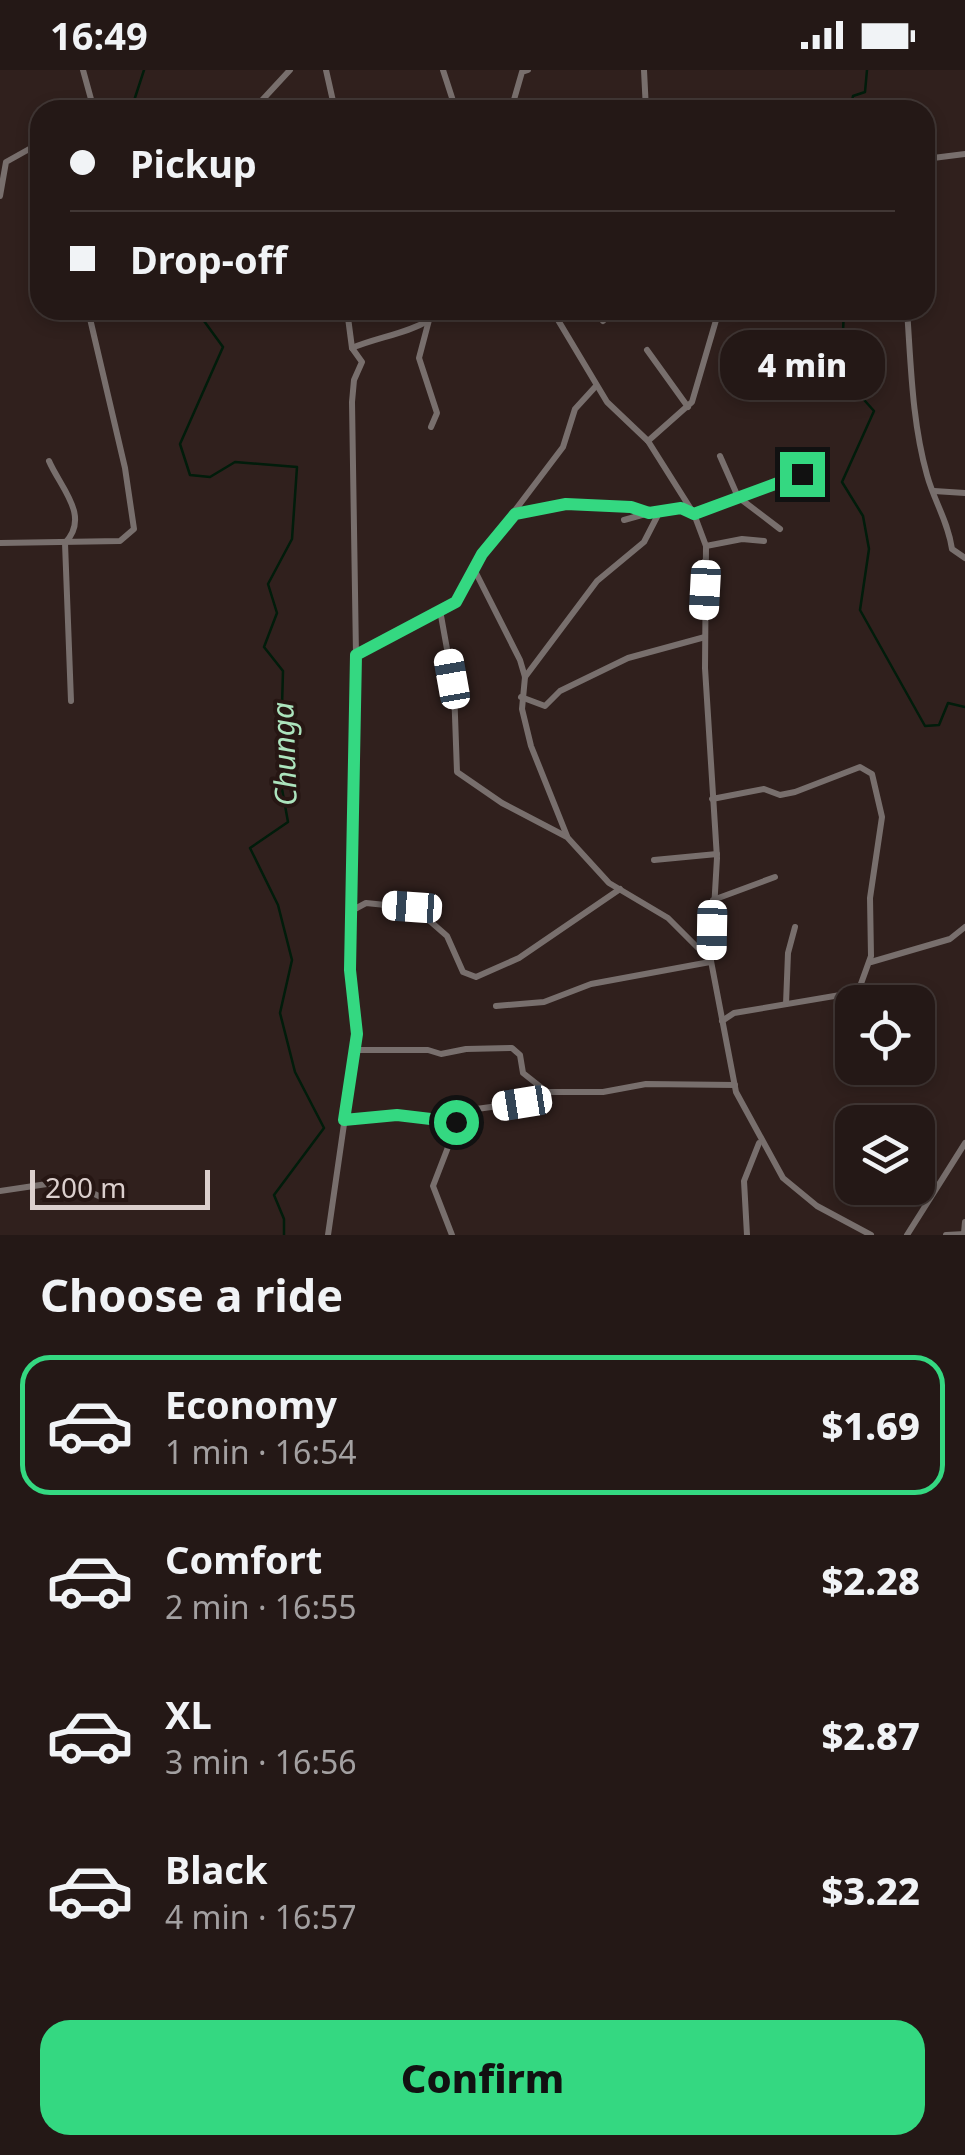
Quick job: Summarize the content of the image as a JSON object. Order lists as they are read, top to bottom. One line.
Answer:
{"water":["Chunga"],"scale_bar":"200 m","page":{"status":"16:49","banner":["Pickup","Drop-off"],"bubble":"4 min","scale":"200 m","heading":"Choose a ride","list":[{"name":"Economy","note":"1 min · 16:54","value":"$1.69"},{"name":"Comfort","note":"2 min · 16:55","value":"$2.28"},{"name":"XL","note":"3 min · 16:56","value":"$2.87"},{"name":"Black","note":"4 min · 16:57","value":"$3.22"}],"buttons":"Confirm"}}
